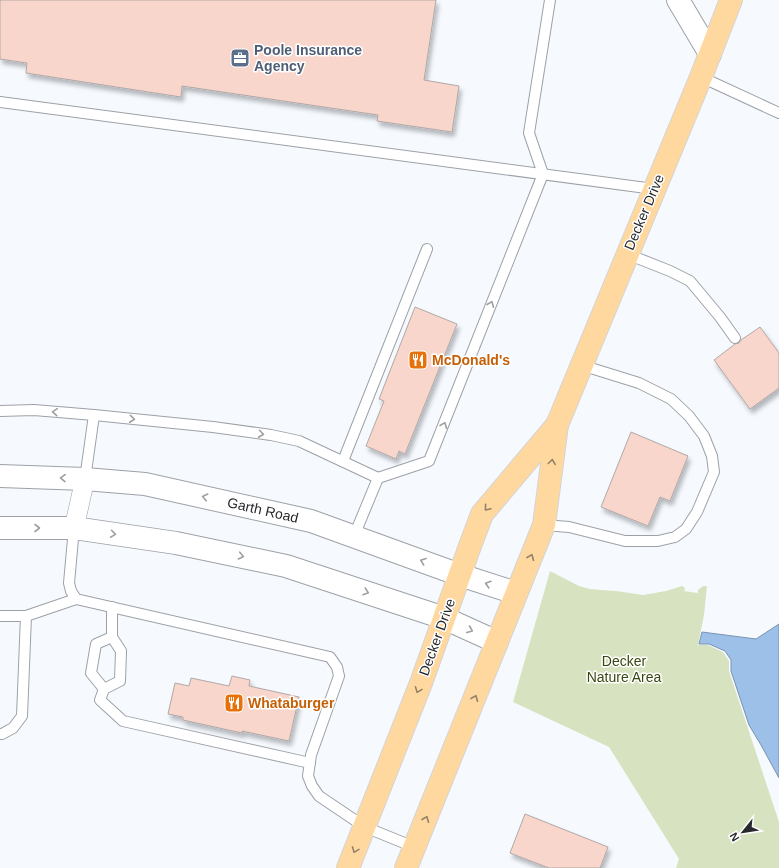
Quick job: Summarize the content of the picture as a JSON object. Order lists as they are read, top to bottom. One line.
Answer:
{"streets":{"main road":["Decker Drive","Garth Road"]},"crossings":[["Decker Drive","Garth Road"]],"parks":["Decker Nature Area"],"places":{"office":["Poole Insurance Agency"],"restaurant":["McDonald's","Whataburger"]},"north":"bottom left"}
